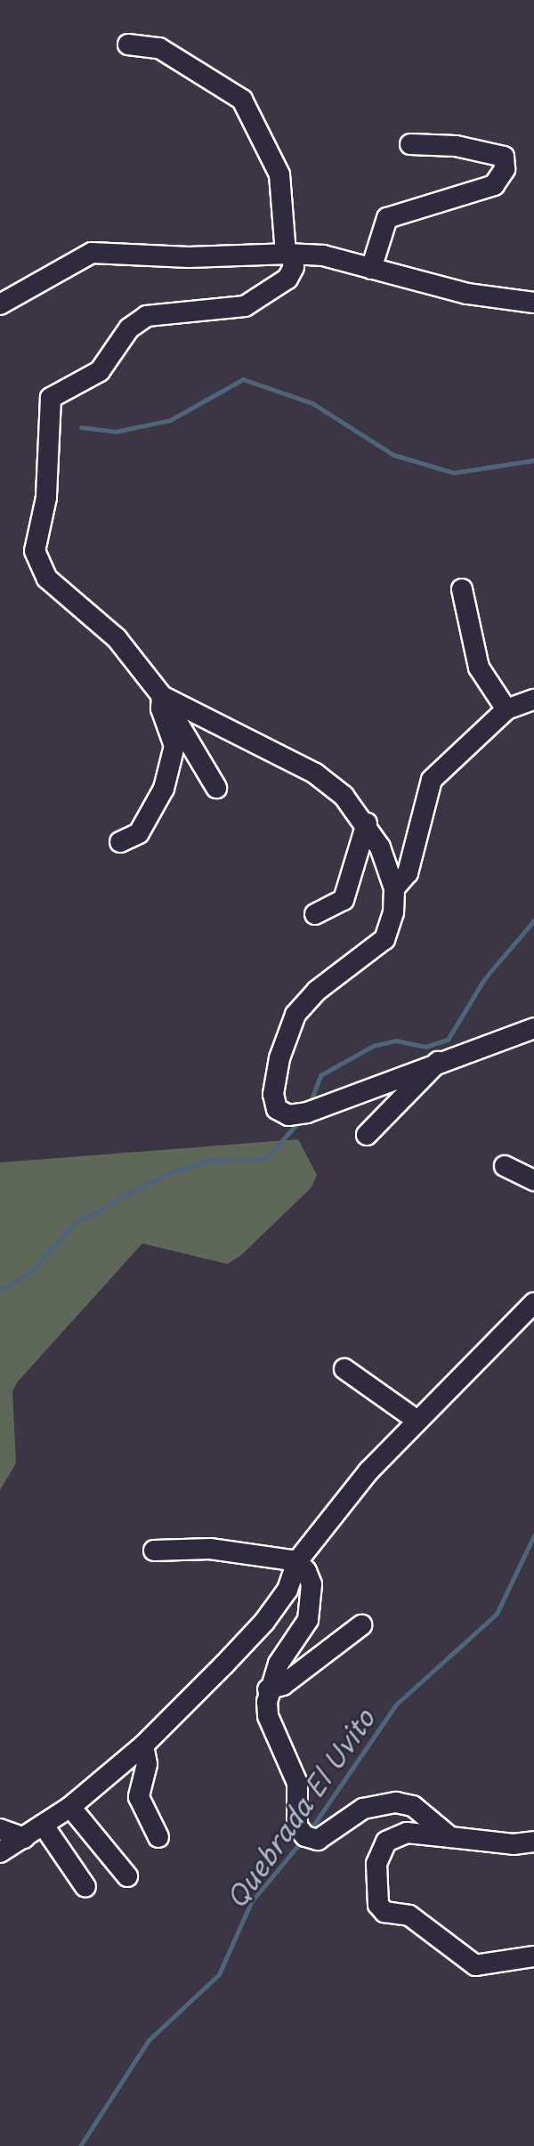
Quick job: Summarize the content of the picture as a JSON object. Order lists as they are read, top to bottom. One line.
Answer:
{"water":["Quebrada El Uvito"]}
